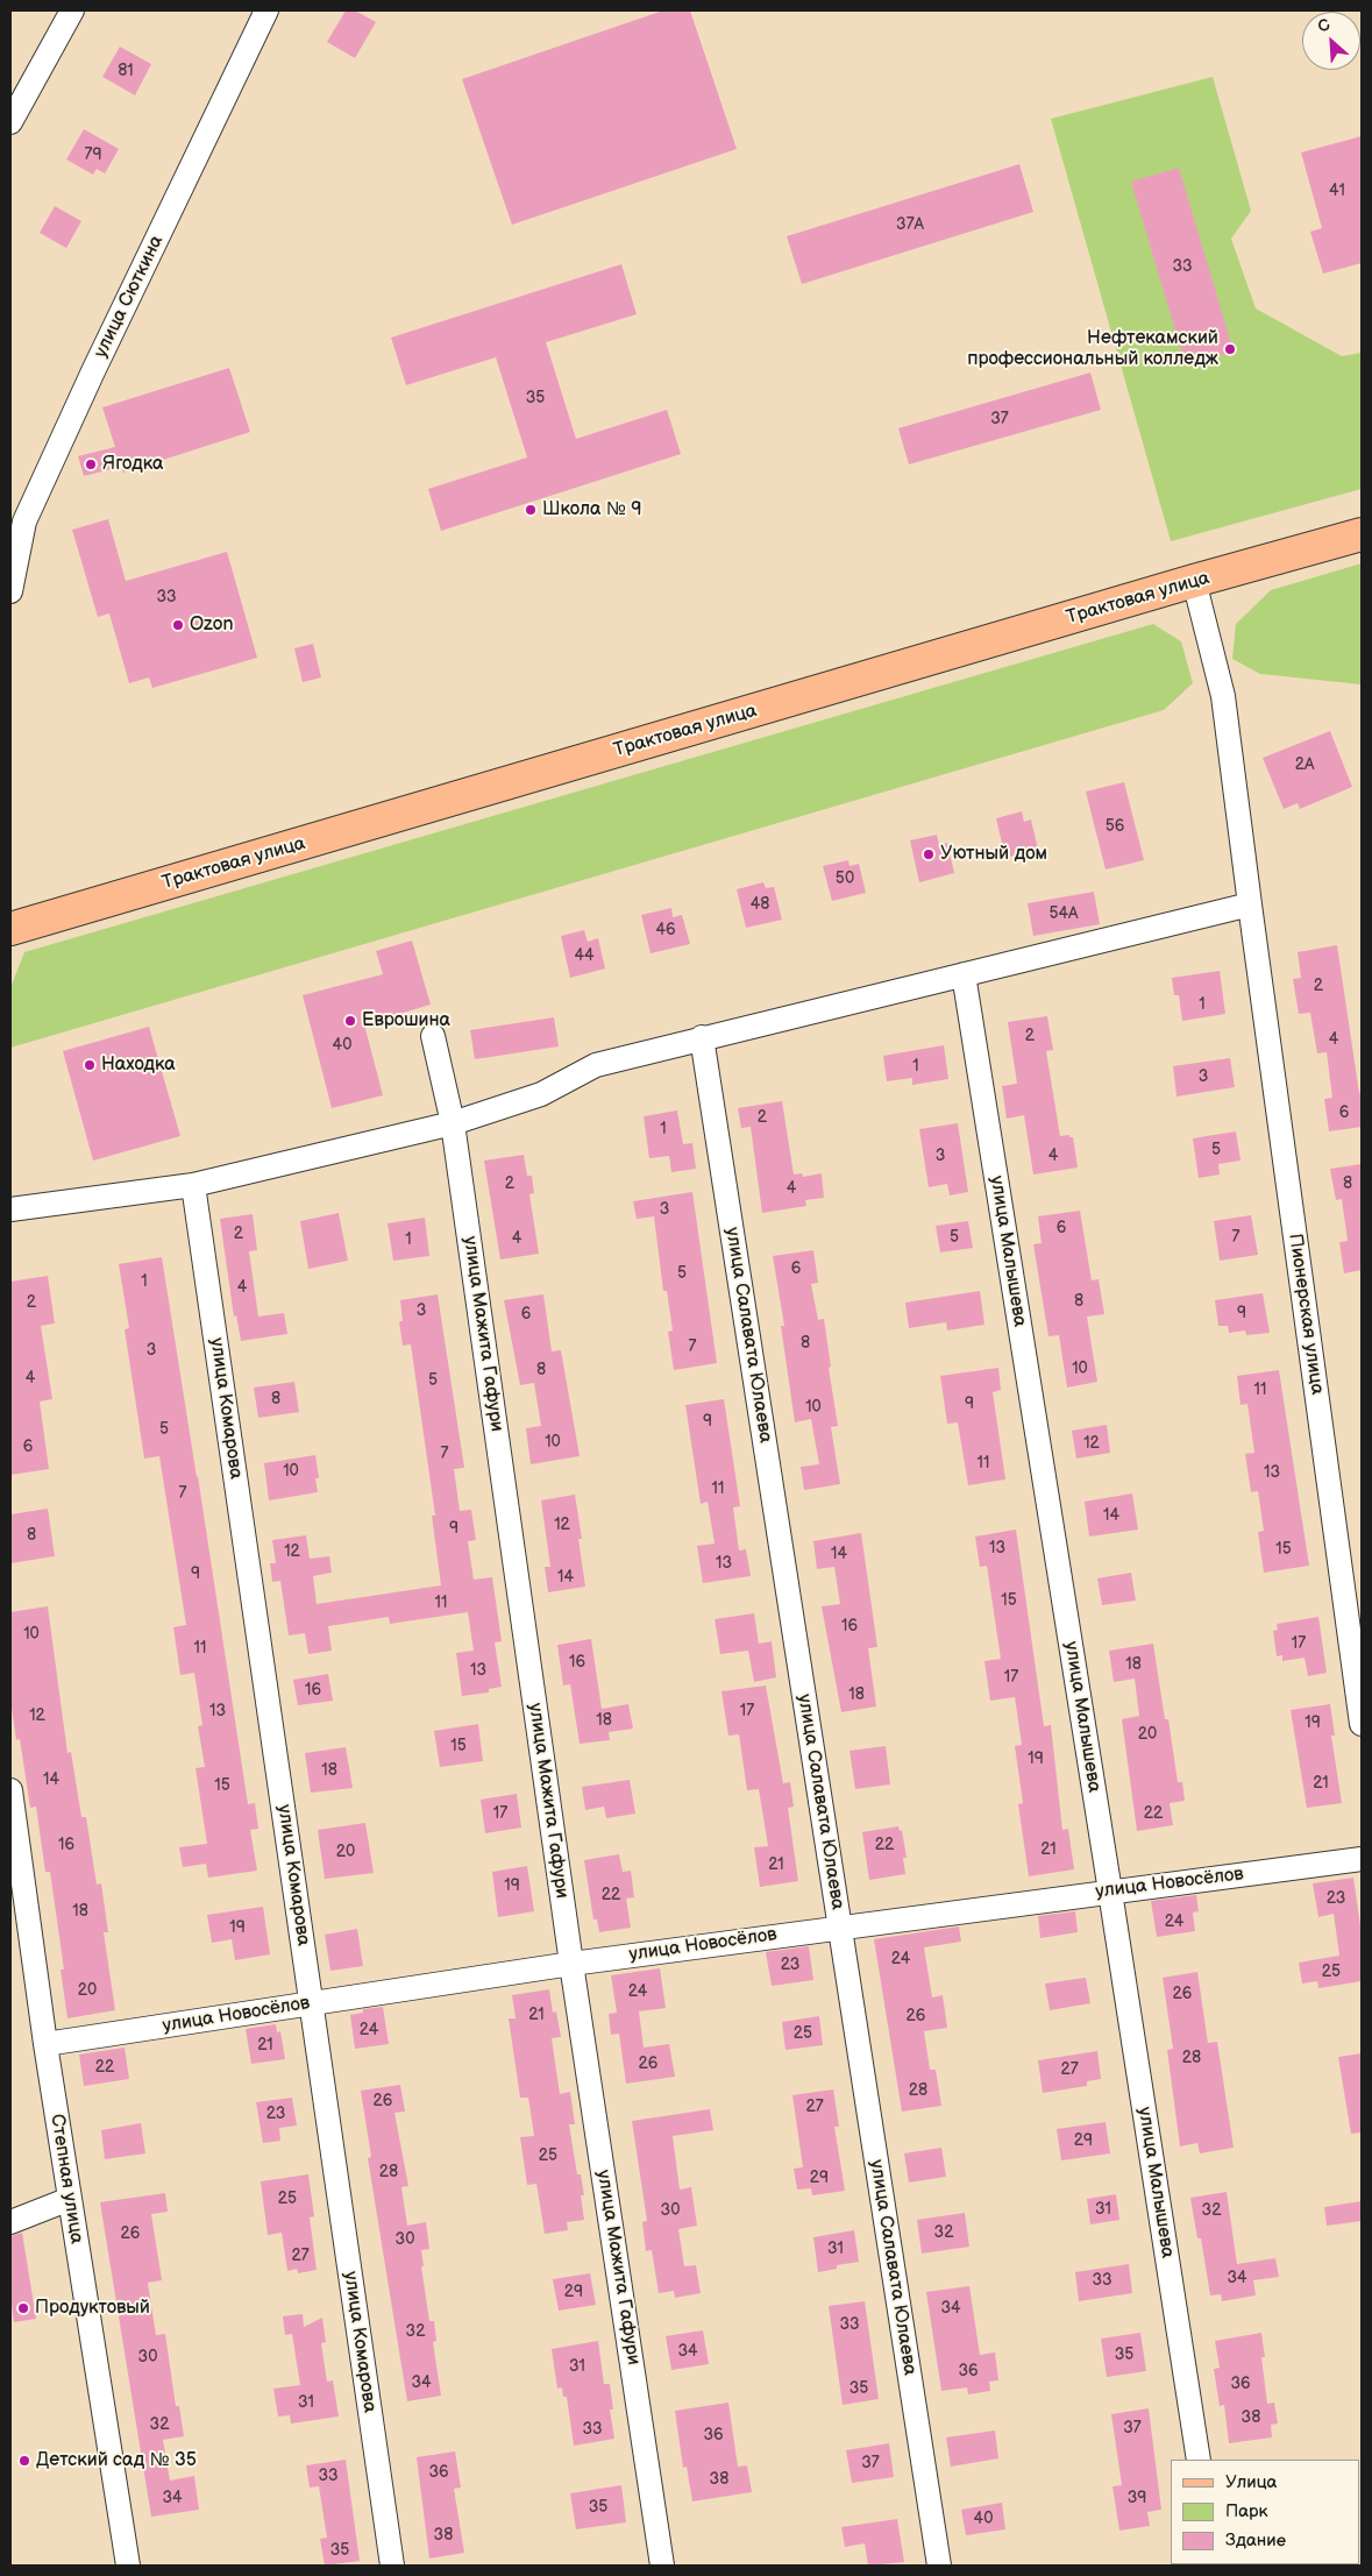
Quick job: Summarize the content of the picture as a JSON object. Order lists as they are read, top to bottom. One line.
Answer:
{"streets":{"main road":["Трактовая улица"],"street":["улица Сюткина","улица Малышева","Пионерская улица","улица Мажита Гафури","улица Салавата Юлаева","улица Комарова","улица Новосёлов","Степная улица"]},"crossings":[["Трактовая улица","Пионерская улица"],["улица Малышева","улица Новосёлов"],["улица Мажита Гафури","улица Новосёлов"],["улица Салавата Юлаева","улица Новосёлов"],["улица Комарова","улица Новосёлов"],["улица Новосёлов","Степная улица"]],"places":["Нефтекамский профессиональный колледж","Ягодка","Школа № 9","Ozon","Уютный дом","Еврошина","Находка","Продуктовый","Детский сад № 35"],"house_numbers":["81","79","41","37А","33","35","37","33","2А","56","50","48","54А","46","44","2","1","2","4","40","1","3","6","2","1","5","3","4","2","8","4","3","6","2","5","7","4","1","6","5","1","4","8","2","3","9","6","8","7","3","10","8","4","5","11","8","9","10","9","5","10","12","6","7","11","10","13","11","7","14","12","9","8","13","15","12","14","13","9","14","15","11","16","10","17","11","16","18","13","17","16","18","13","17","12","18","19","20","15","19","18","14","21","15","17","22","16","22","21","20","21","19","22","23","18","24","19","24","23","25","20","24","26","21","26","24","25","21","28","26","22","27","28","26","27","23","29","25","28","29","25","31","30","32","32","26","30","31","27","34","33","29","34","33","32","34","35","30","31","36","34","36","35","31","38","32","37","33","36","37","36","33","38","34","39","35","40","38","35"],"legend":["Улица","Парк","Здание"],"north":"top left"}
